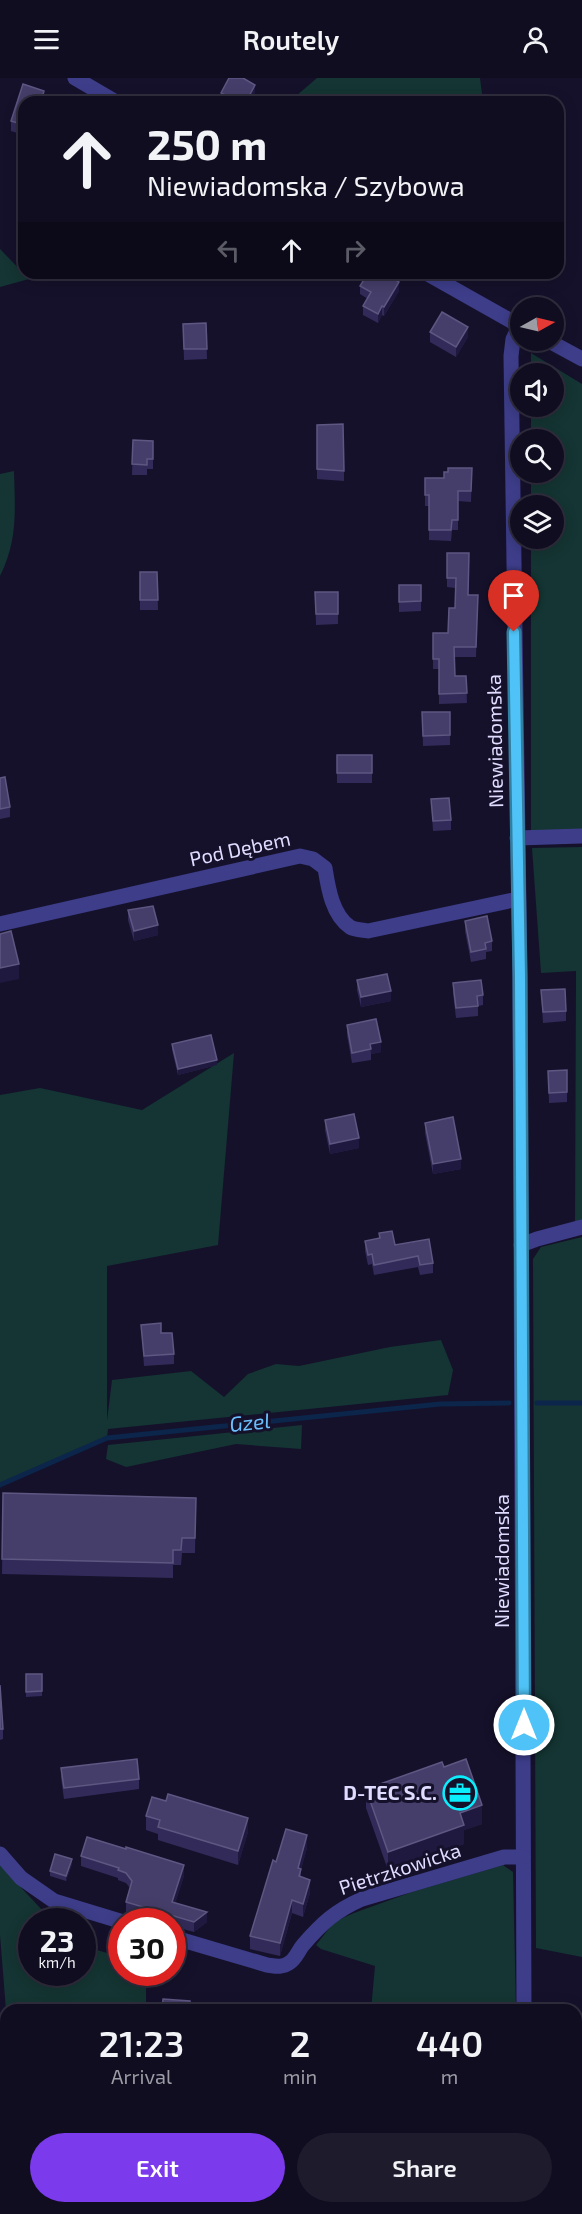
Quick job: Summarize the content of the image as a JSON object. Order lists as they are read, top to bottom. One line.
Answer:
{"streets":{"street":["Niewiadomska","Pod Dębem","Pietrzkowicka"]},"crossings":[["Niewiadomska","Pod Dębem"],["Niewiadomska","Pietrzkowicka"]],"water":["Gzel"],"places":{"office":["D-TEC S.C."]},"north":"right","page":{"header":"Routely","turn":["250 m","Niewiadomska / Szybowa"],"speed":"23 km/h","limit":"30","eta":["21:23","Arrival","2","min","440","m"],"buttons":["Exit","Share"]}}
